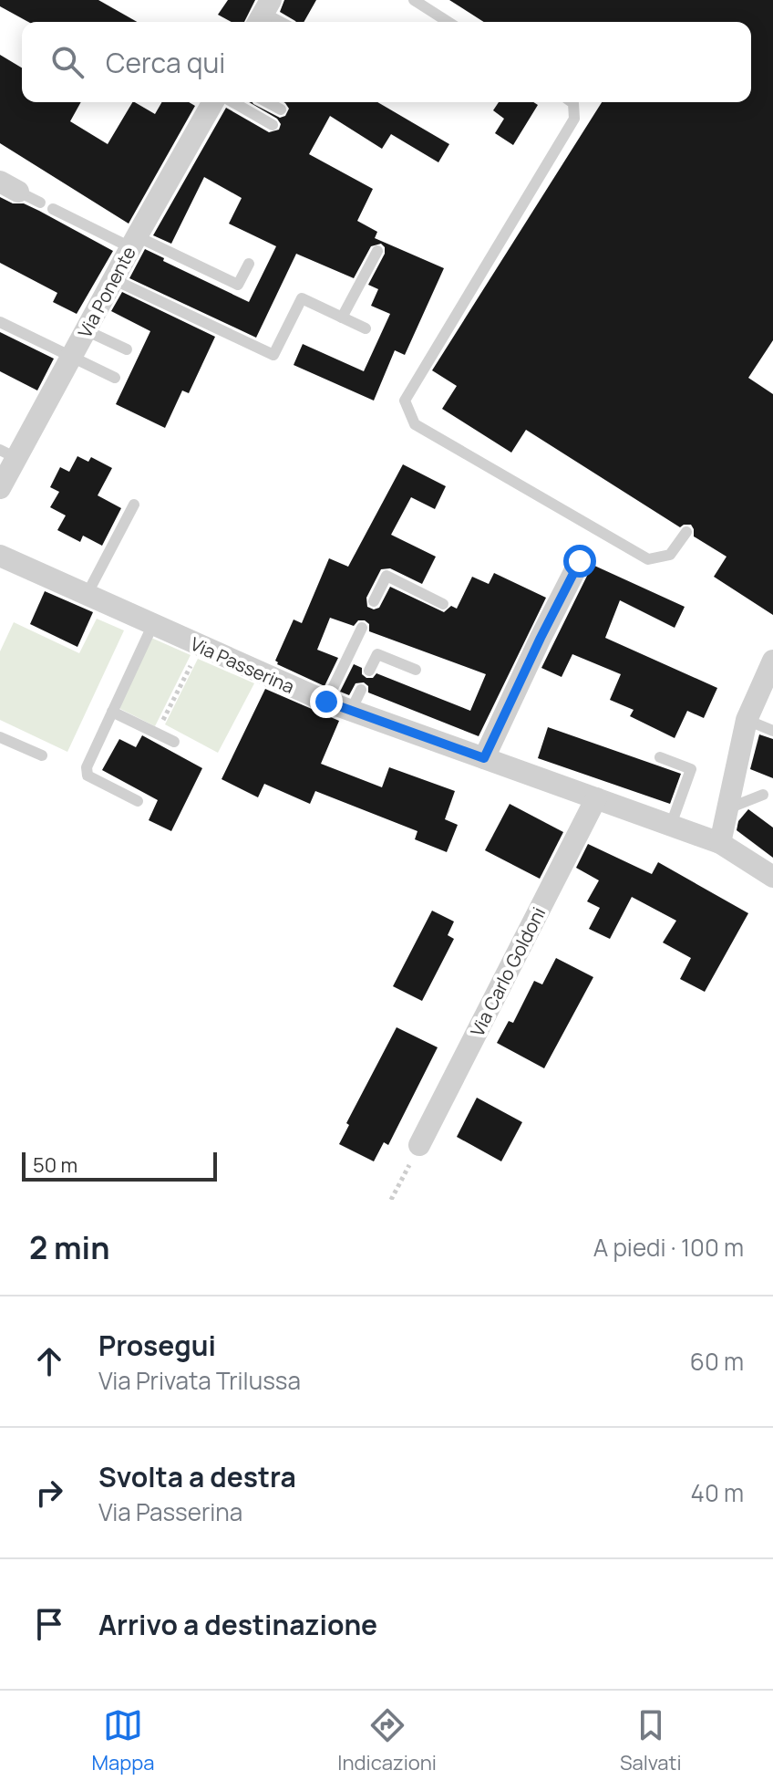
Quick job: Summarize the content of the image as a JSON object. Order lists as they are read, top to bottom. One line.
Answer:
{"streets":{"street":["Via Ponente","Via Passerina","Via Carlo Goldoni"]},"crossings":[["Via Passerina","Via Carlo Goldoni"]],"scale_bar":"50 m","page":{"search":"Cerca qui","scale":"50 m","heading":["2 min","A piedi · 100 m"],"list":[["Prosegui","Via Privata Trilussa","60 m"],["Svolta a destra","Via Passerina","40 m"],"Arrivo a destinazione"],"nav":["Mappa","Indicazioni","Salvati"]}}
